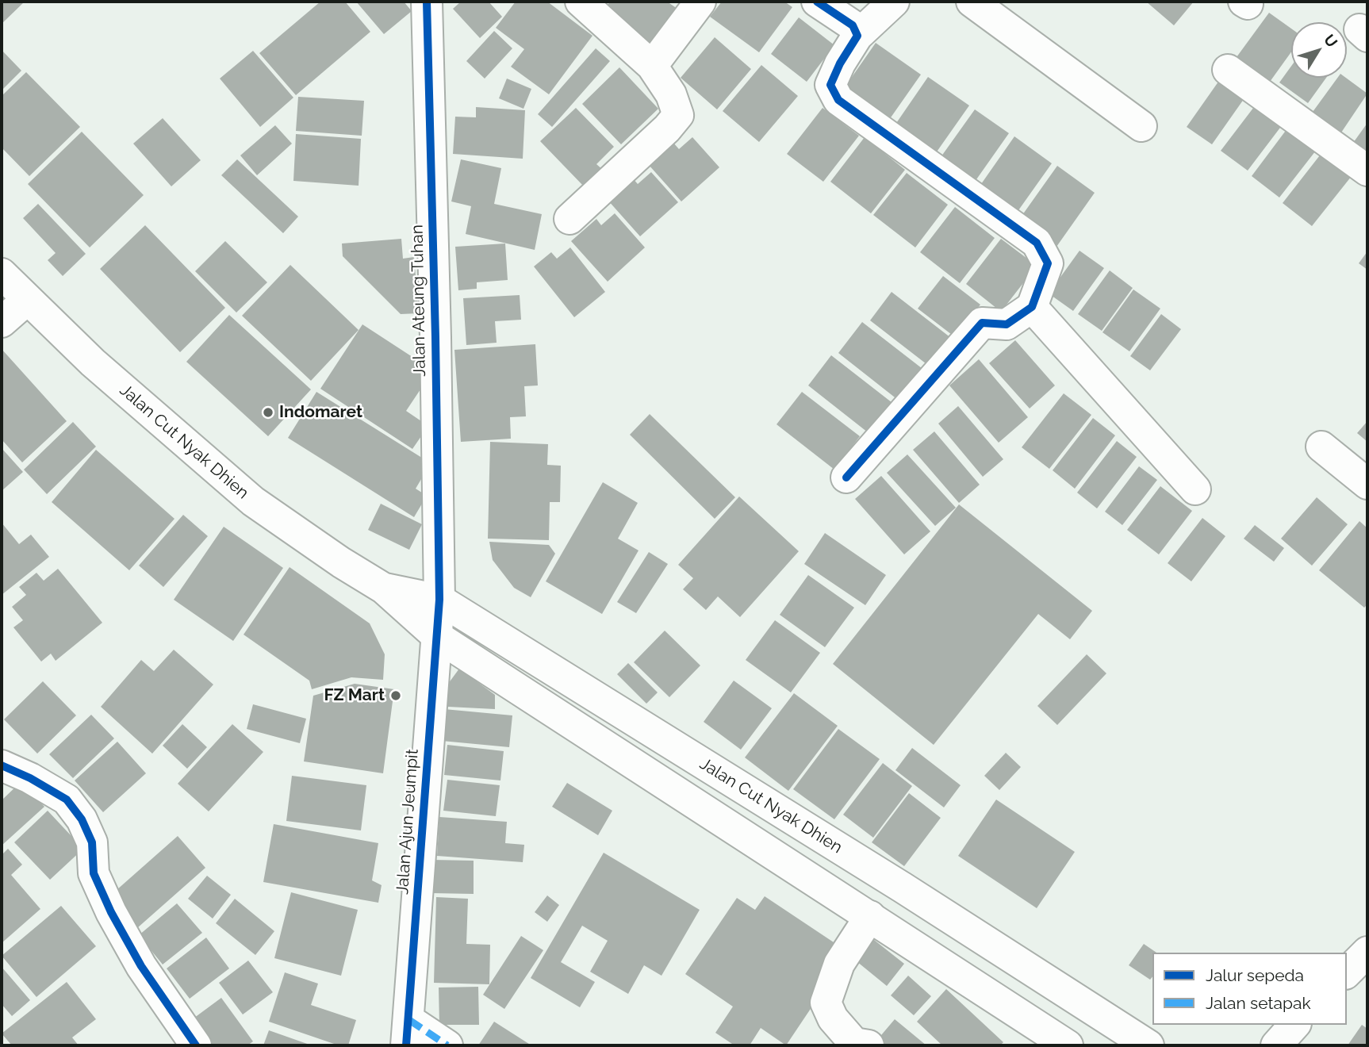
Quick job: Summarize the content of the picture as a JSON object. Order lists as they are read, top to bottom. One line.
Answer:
{"streets":{"main road":["Jalan Ateung Tuhan","Jalan Cut Nyak Dhien","Jalan Ajun Jeumpit"]},"crossings":[["Jalan Ateung Tuhan","Jalan Cut Nyak Dhien"],["Jalan Ateung Tuhan","Jalan Ajun Jeumpit"],["Jalan Cut Nyak Dhien","Jalan Ajun Jeumpit"]],"places":["Indomaret","FZ Mart"],"legend":["Jalur sepeda","Jalan setapak"],"north":"top right"}
